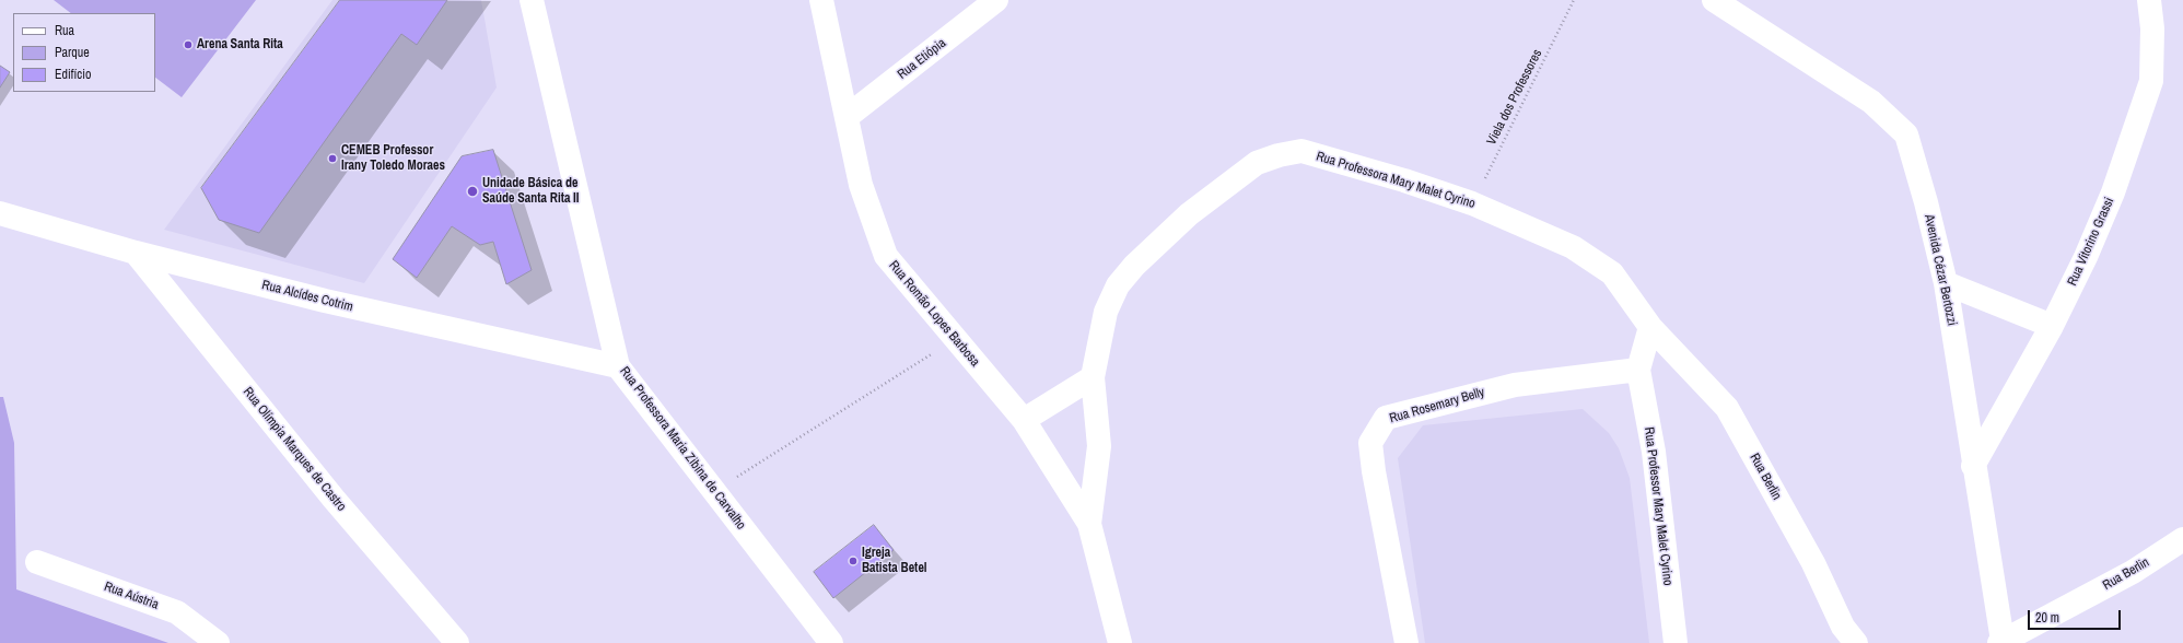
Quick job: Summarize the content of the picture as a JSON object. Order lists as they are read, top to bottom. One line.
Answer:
{"streets":{"street":["Rua Etiópia","Rua Professora Mary Malet Cyrino","Rua Vitorino Grassi","Avenida Cézar Bertozzi","Rua Alcídes Cotrim","Rua Romão Lopes Barbosa","Rua Rosemary Belly","Rua Professora Maria Zibina de Carvalho","Rua Olímpia Marques de Castro","Rua Berlin","Rua Professor Mary Malet Cyrino","Rua Aústria"],"path":["Viela dos Professores"]},"crossings":[["Rua Etiópia","Rua Romão Lopes Barbosa"],["Viela dos Professores","Rua Professora Mary Malet Cyrino"],["Rua Professora Mary Malet Cyrino","Rua Romão Lopes Barbosa"],["Rua Professora Mary Malet Cyrino","Rua Berlin"],["Rua Vitorino Grassi","Avenida Cézar Bertozzi"],["Avenida Cézar Bertozzi","Rua Berlin"],["Rua Alcídes Cotrim","Rua Professora Maria Zibina de Carvalho"],["Rua Alcídes Cotrim","Rua Olímpia Marques de Castro"],["Rua Rosemary Belly","Rua Professor Mary Malet Cyrino"]],"places":["Arena Santa Rita","CEMEB Professor Irany Toledo Moraes","Unidade Básica de Saúde Santa Rita II","Igreja Batista Betel"],"legend":["Rua","Parque","Edifício"],"scale_bar":"20 m"}
